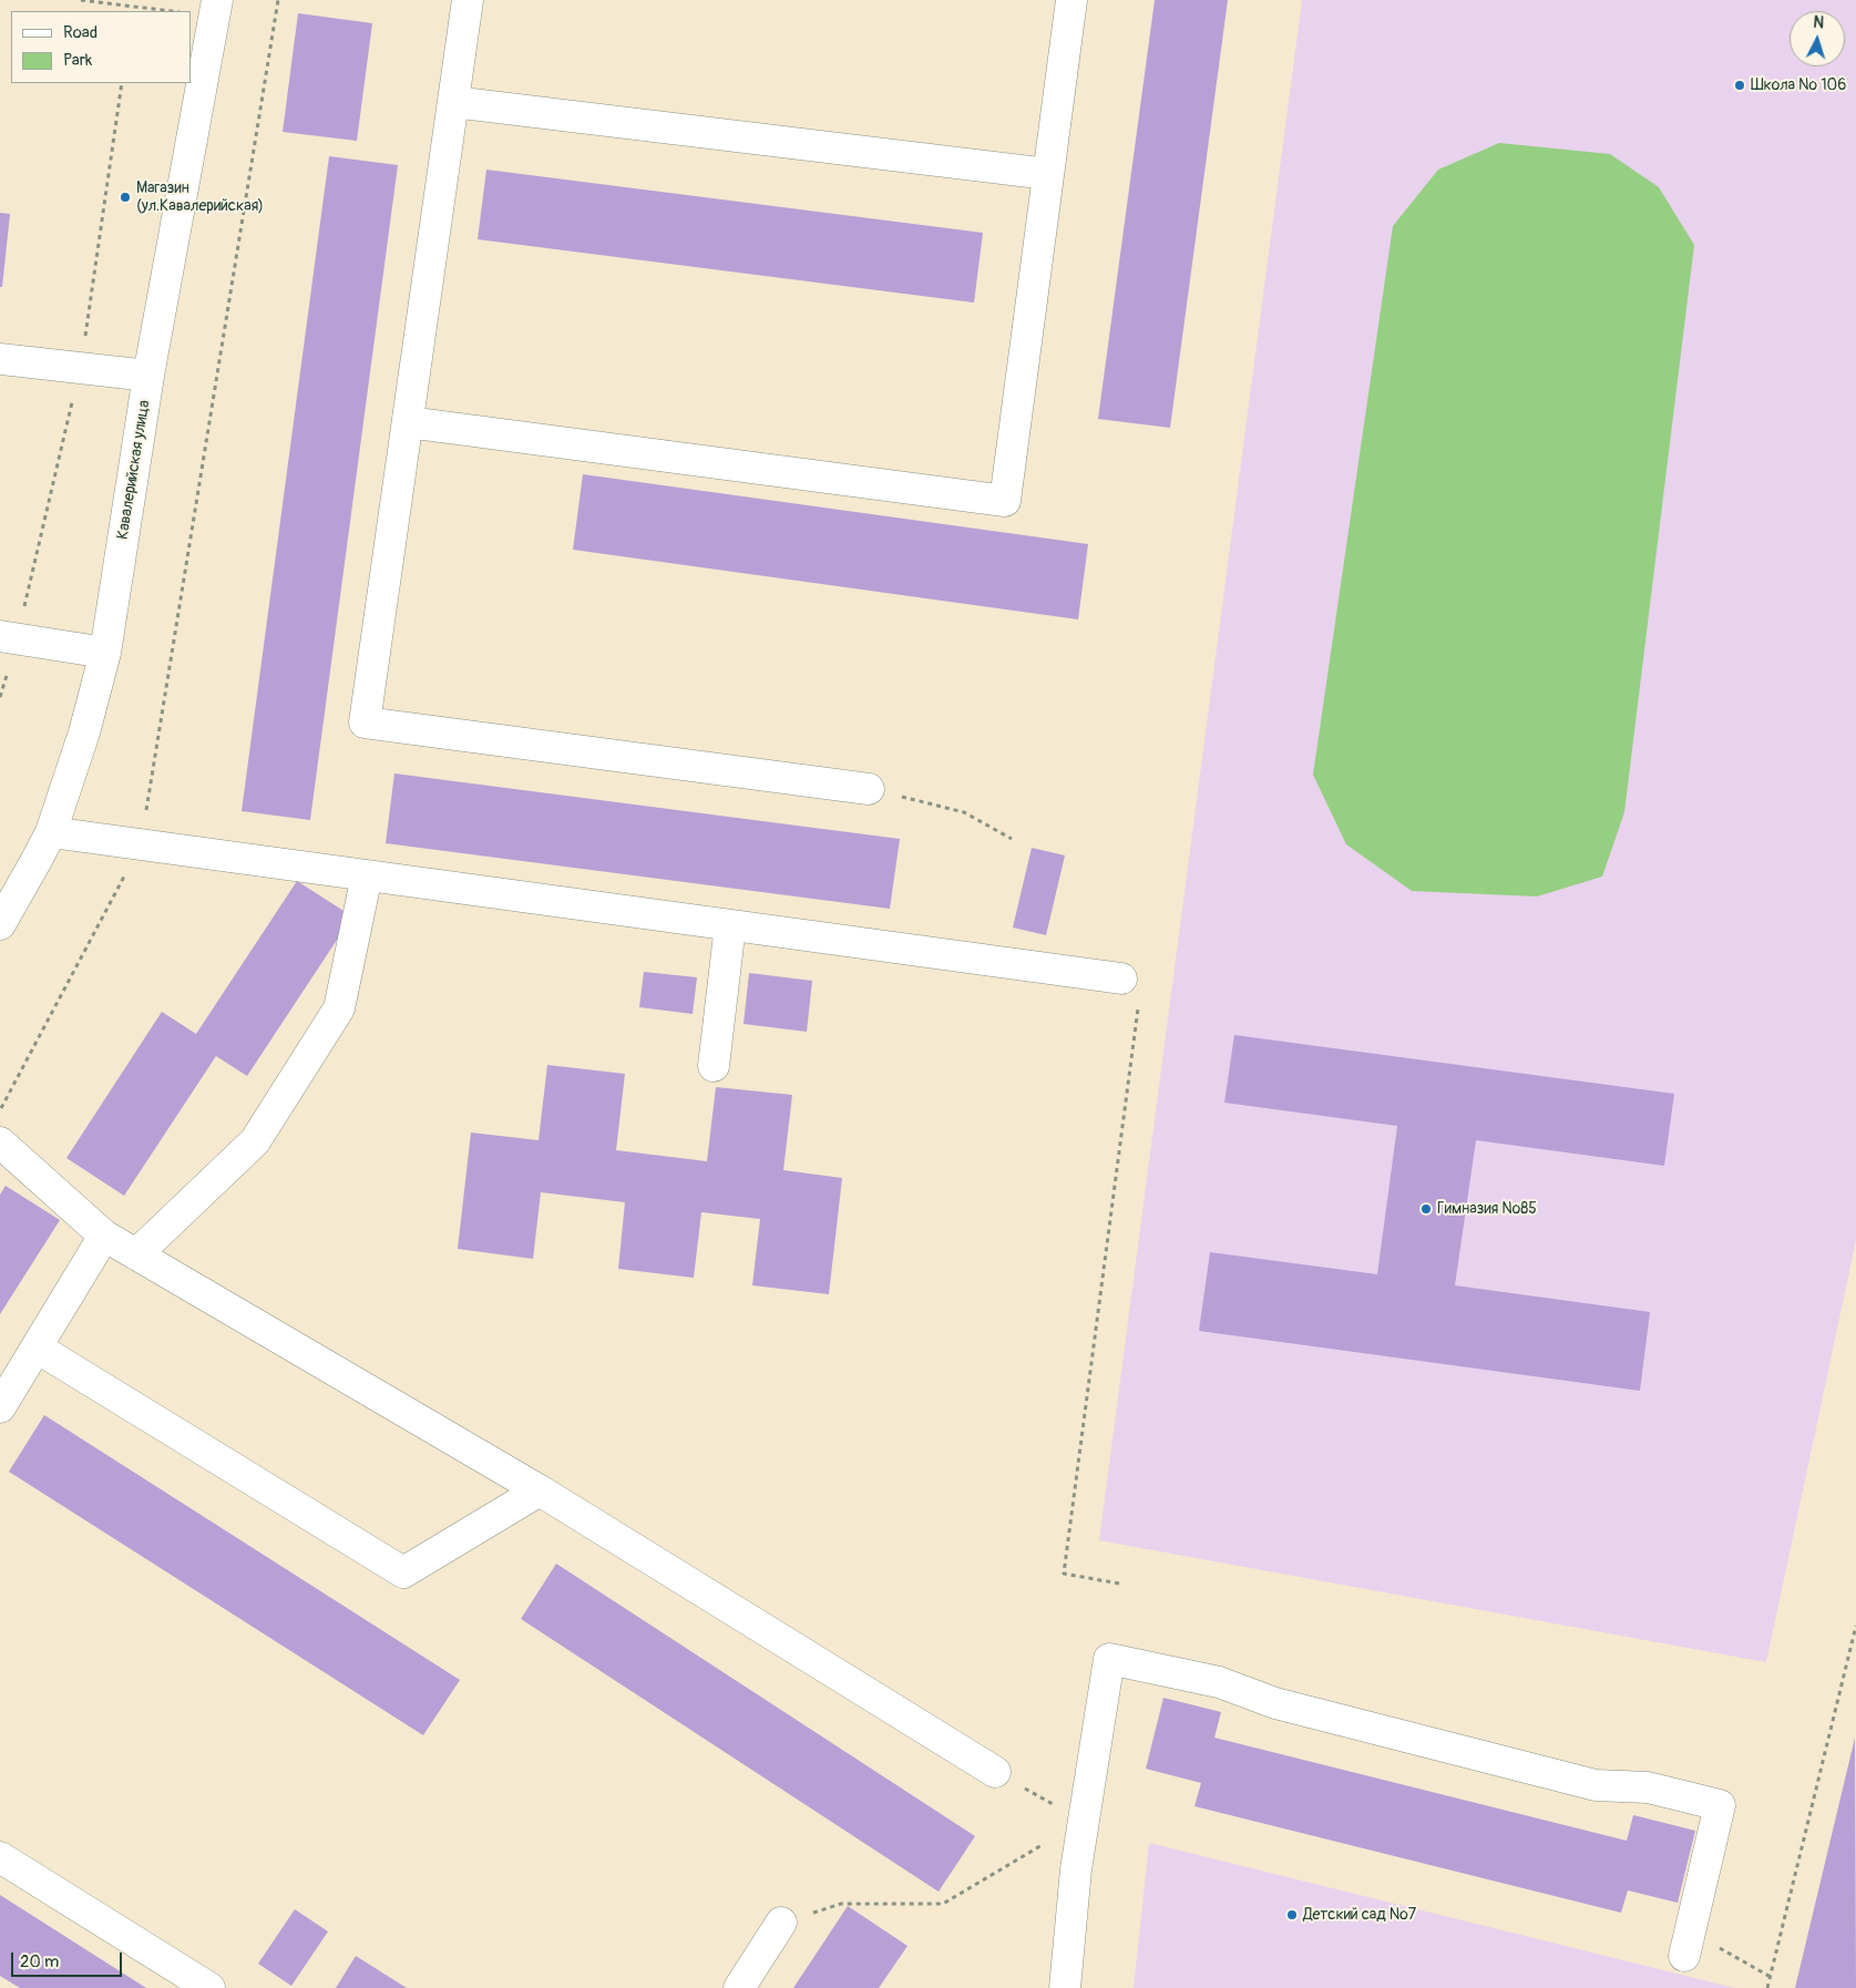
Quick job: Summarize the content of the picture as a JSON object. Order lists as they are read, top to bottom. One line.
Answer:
{"streets":{"street":["Кавалерийская улица"]},"places":["Школа № 106","Магазин (ул.Кавалерийская)","Гимназия №85","Детский сад №7"],"legend":["Road","Park"],"scale_bar":"20 m","north":"top"}
